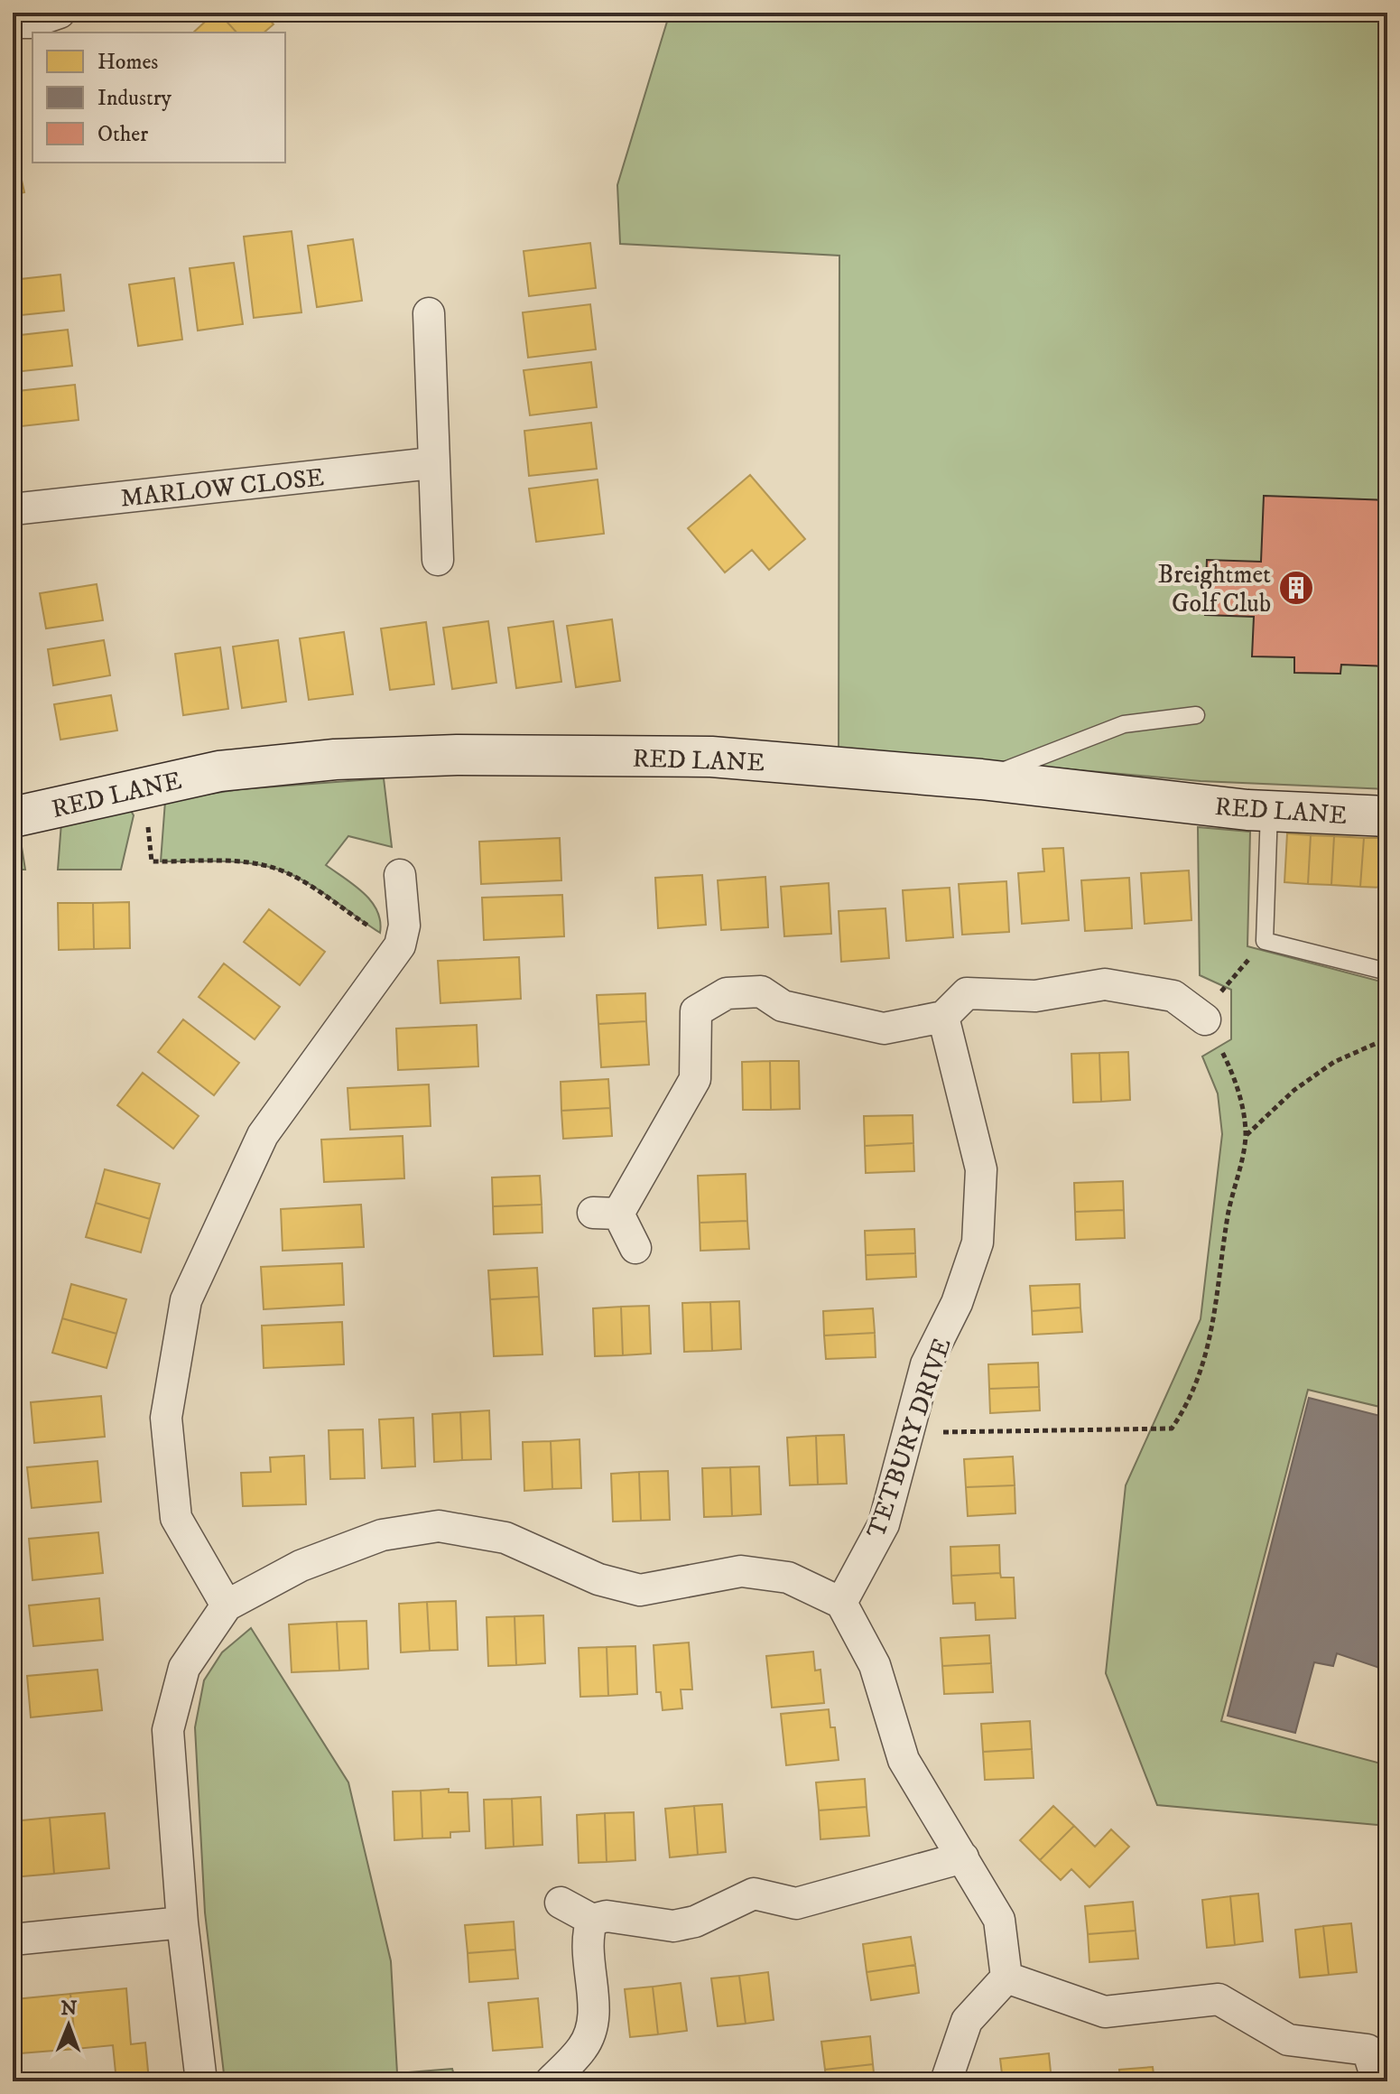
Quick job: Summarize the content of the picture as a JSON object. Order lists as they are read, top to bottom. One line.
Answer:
{"streets":{"street":["MARLOW CLOSE","RED LANE","TETBURY DRIVE"]},"places":{"building":["Breightmet Golf Club"]},"legend":["Homes","Industry","Other"],"north":"top"}
